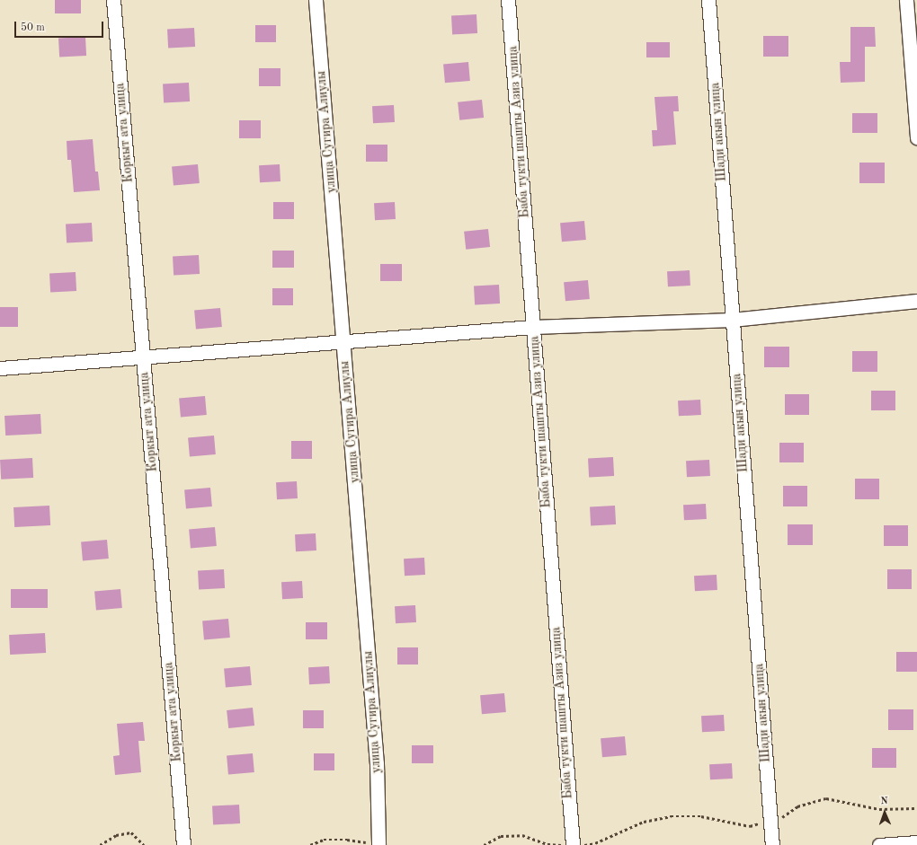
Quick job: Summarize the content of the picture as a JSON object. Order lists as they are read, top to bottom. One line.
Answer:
{"streets":{"street":["улица Сугира Алиулы","Баба тукти шашты Азиз улица","Шади акын улица","Коркыт ата улица"]},"scale_bar":"50 m","north":"top"}
